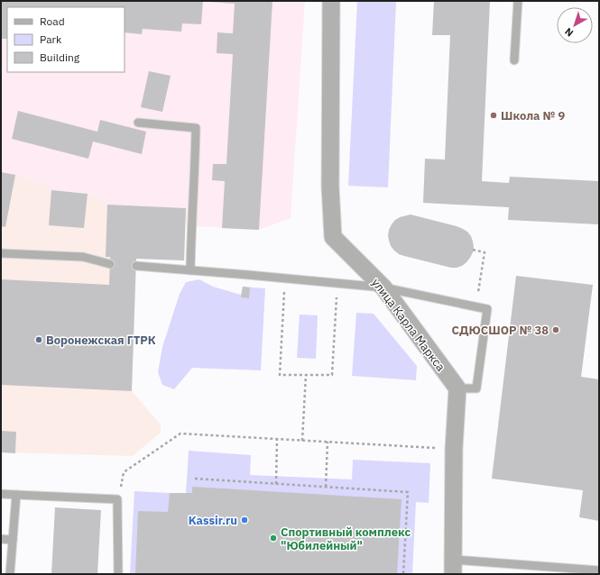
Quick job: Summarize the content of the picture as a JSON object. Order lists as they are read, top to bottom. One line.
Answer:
{"streets":{"street":["улица Карла Маркса"]},"places":["Школа № 9","СДЮСШОР № 38","Воронежская ГТРК","Kassir.ru","Спортивный комплекс \"Юбилейный\""],"legend":["Road","Park","Building"],"north":"bottom left"}
